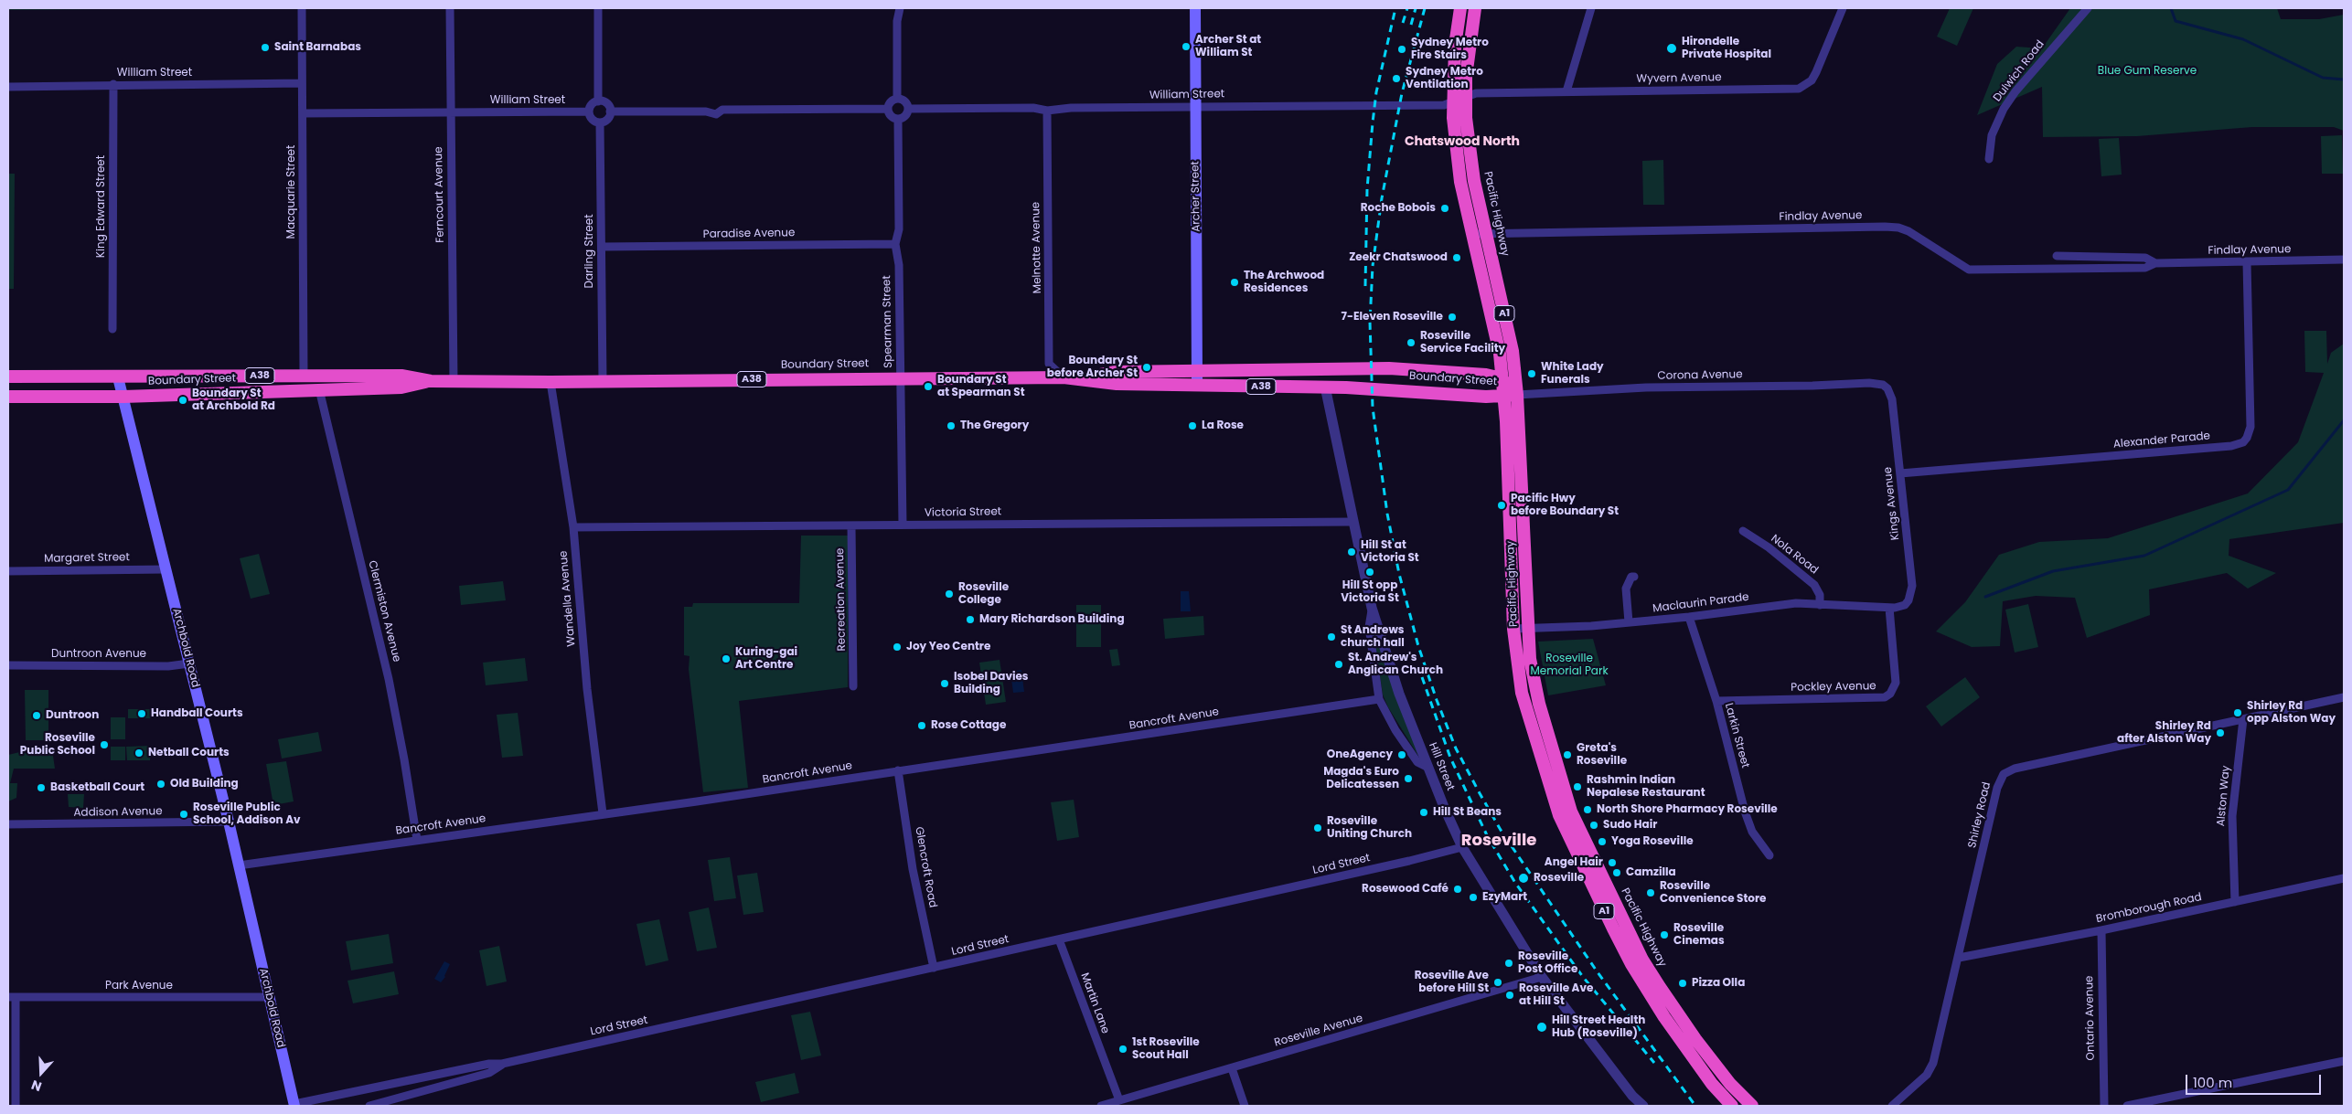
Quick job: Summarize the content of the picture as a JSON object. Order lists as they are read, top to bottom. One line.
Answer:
{"streets":{"highway":["Pacific Highway","A1","Boundary Street","A38"],"main road":["Archer Street","Archbold Road"],"street":["Dulwich Road","William Street","Wyvern Avenue","Macquarie Street","Ferncourt Avenue","King Edward Street","Findlay Avenue","Paradise Avenue","Melnotte Avenue","Darling Street","Spearman Street","Corona Avenue","Alexander Parade","Kings Avenue","Victoria Street","Nola Road","Margaret Street","Wandella Avenue","Recreation Avenue","Maclaurin Parade","Clermiston Avenue","Duntroon Avenue","Pockley Avenue","Bancroft Avenue","Larkin Street","Hill Street","Alston Way","Addison Avenue","Shirley Road","Lord Street","Glencroft Road","Bromborough Road","Park Avenue","Martin Lane","Ontario Avenue","Roseville Avenue"]},"crossings":[["William Street","Wyvern Avenue"],["William Street","Macquarie Street"],["William Street","Ferncourt Avenue"],["William Street","Archer Street"],["William Street","King Edward Street"],["William Street","Pacific Highway"],["William Street","Melnotte Avenue"],["William Street","Darling Street"],["William Street","Spearman Street"],["Wyvern Avenue","Pacific Highway"],["Macquarie Street","Boundary Street"],["Ferncourt Avenue","Boundary Street"],["Archer Street","Boundary Street"],["Pacific Highway","Findlay Avenue"],["Pacific Highway","Boundary Street"],["Pacific Highway","Corona Avenue"],["Pacific Highway","Maclaurin Parade"],["Findlay Avenue","Alexander Parade"],["Paradise Avenue","Darling Street"],["Paradise Avenue","Spearman Street"],["Melnotte Avenue","Boundary Street"],["Darling Street","Boundary Street"],["Spearman Street","Boundary Street"],["Spearman Street","Victoria Street"],["Boundary Street","Corona Avenue"],["Boundary Street","Wandella Avenue"],["Boundary Street","Clermiston Avenue"],["Boundary Street","Archbold Road"],["Boundary Street","Hill Street"],["Corona Avenue","Kings Avenue"],["Alexander Parade","Kings Avenue"],["Kings Avenue","Maclaurin Parade"],["Kings Avenue","Pockley Avenue"],["Victoria Street","Wandella Avenue"],["Victoria Street","Recreation Avenue"],["Victoria Street","Hill Street"],["Nola Road","Maclaurin Parade"],["Margaret Street","Archbold Road"],["Wandella Avenue","Bancroft Avenue"],["Maclaurin Parade","Pockley Avenue"],["Maclaurin Parade","Larkin Street"],["Clermiston Avenue","Bancroft Avenue"],["Archbold Road","Duntroon Avenue"],["Archbold Road","Bancroft Avenue"],["Archbold Road","Addison Avenue"],["Archbold Road","Lord Street"],["Archbold Road","Park Avenue"],["Pockley Avenue","Larkin Street"],["Bancroft Avenue","Glencroft Road"],["Hill Street","Lord Street"],["Hill Street","Roseville Avenue"],["Alston Way","Shirley Road"],["Alston Way","Bromborough Road"],["Shirley Road","Bromborough Road"],["Lord Street","Glencroft Road"],["Lord Street","Martin Lane"],["Bromborough Road","Ontario Avenue"],["Martin Lane","Roseville Avenue"]],"districts":["Chatswood North","Roseville"],"parks":["Blue Gum Reserve","Roseville Memorial Park"],"places":["Archer St at William St","Saint Barnabas","Hirondelle Private Hospital","Sydney Metro Fire Stairs","Sydney Metro Ventilation","Roche Bobois","Zeekr Chatswood","The Archwood Residences","7-Eleven Roseville","Roseville Service Facility","Boundary St before Archer St","White Lady Funerals","Boundary St at Spearman St","Boundary St at Archbold Rd","The Gregory","La Rose","Pacific Hwy before Boundary St","Hill St at Victoria St","Hill St opp Victoria St","Roseville College","Mary Richardson Building","St Andrews church hall","Joy Yeo Centre","Kuring-gai Art Centre","St. Andrew's Anglican Church","Isobel Davies Building","Shirley Rd opp Alston Way","Handball Courts","Duntroon","Rose Cottage","Shirley Rd after Alston Way","Roseville Public School","Netball Courts","OneAgency","Greta's Roseville","Magda's Euro Delicatessen","Old Building","Rashmin Indian Nepalese Restaurant","Basketball Court","North Shore Pharmacy Roseville","Hill St Beans","Roseville Public School, Addison Av","Sudo Hair","Roseville Uniting Church","Yoga Roseville","Angel Hair","Camzilla","Roseville","Rosewood Café","Roseville Convenience Store","EzyMart","Roseville Cinemas","Roseville Post Office","Roseville Ave before Hill St","Pizza Olla","Roseville Ave at Hill St","Hill Street Health Hub (Roseville)","1st Roseville Scout Hall"],"scale_bar":"100 m","north":"bottom"}
